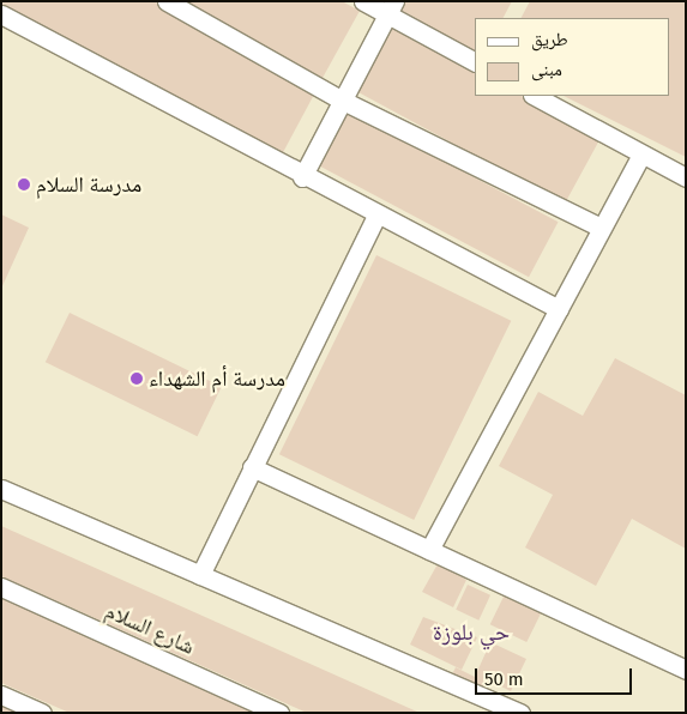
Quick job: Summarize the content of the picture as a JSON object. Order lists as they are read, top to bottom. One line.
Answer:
{"streets":{"street":["شارع السلام"]},"districts":["حي بلوزة"],"places":["مدرسة السلام","مدرسة أم الشهداء"],"legend":["طريق","مبنى"],"scale_bar":"50 m"}
